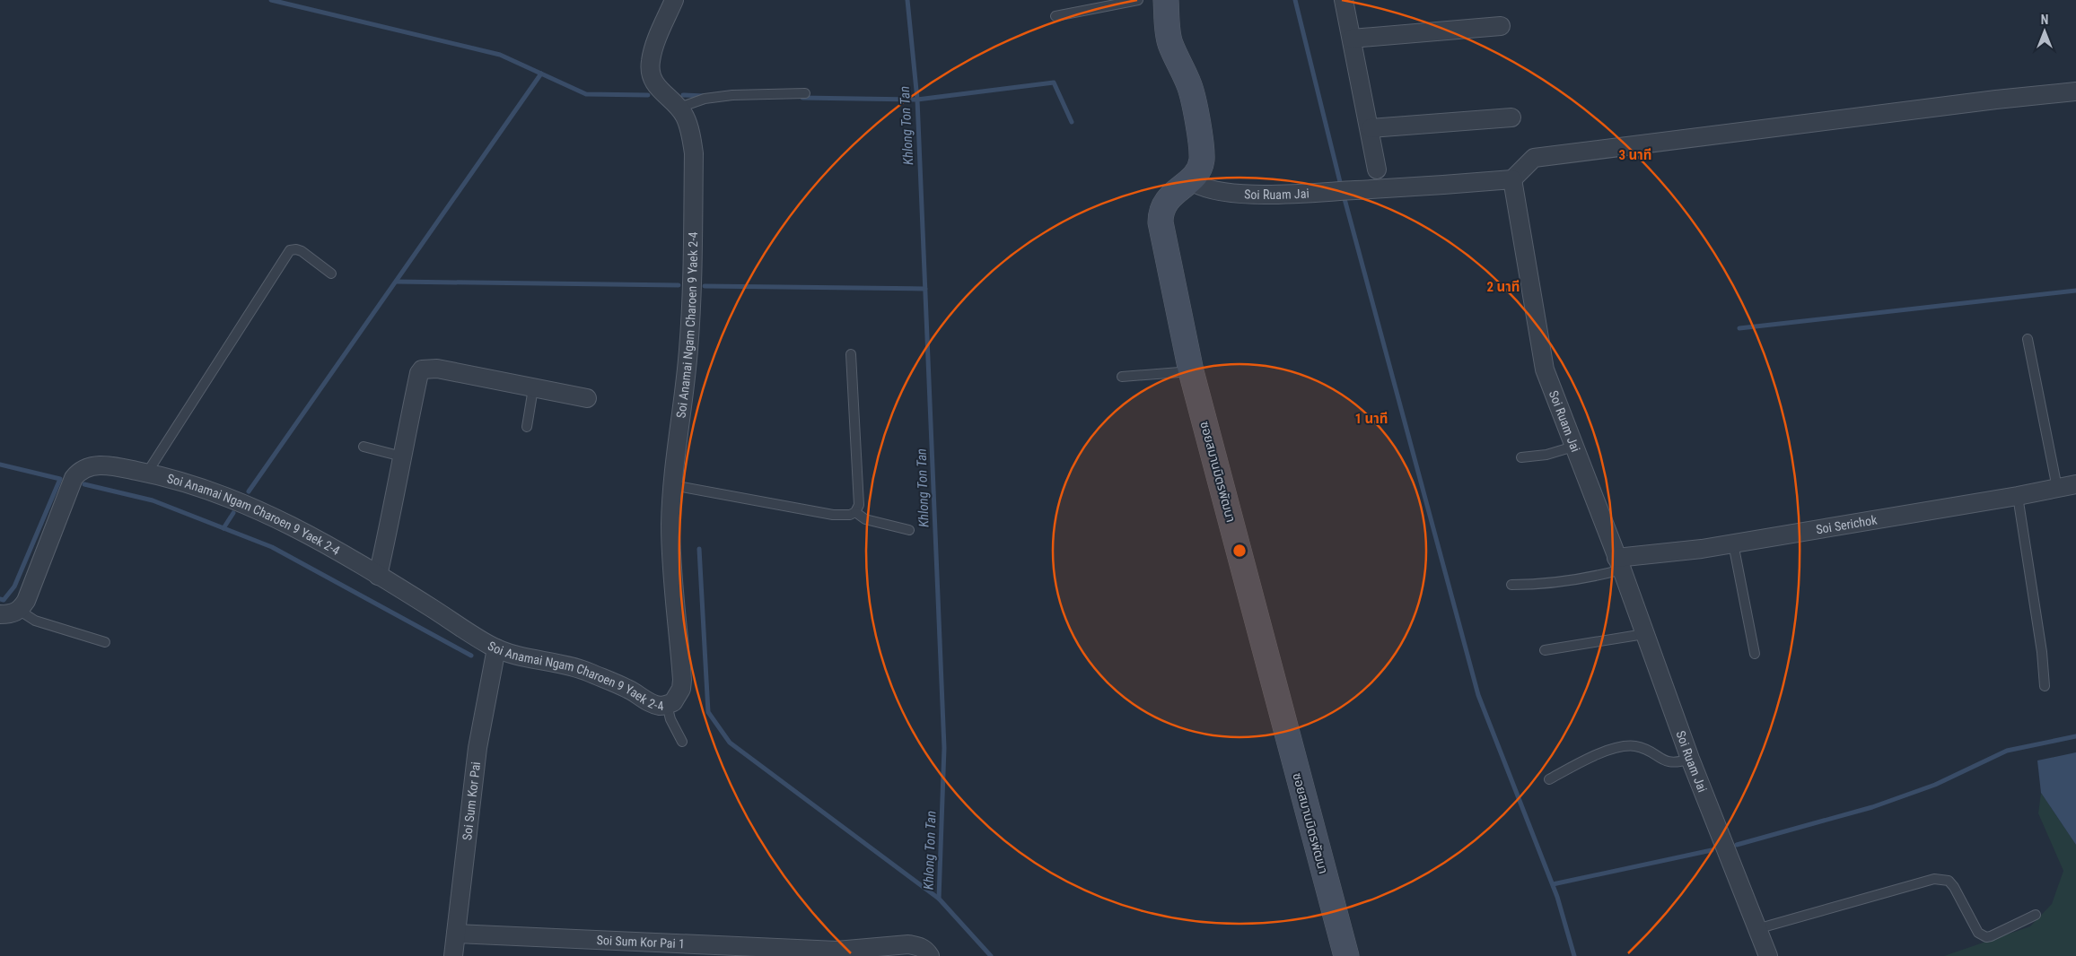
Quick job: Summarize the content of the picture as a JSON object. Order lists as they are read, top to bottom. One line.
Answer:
{"streets":{"street":["Soi Ruam Jai","Soi Anamai Ngam Charoen 9 Yaek 2-4","ซอยสมานมิตรพัฒนา","Soi Serichok","Soi Sum Kor Pai","Soi Sum Kor Pai 1"]},"crossings":[["Soi Ruam Jai","ซอยสมานมิตรพัฒนา"],["Soi Ruam Jai","Soi Serichok"],["Soi Anamai Ngam Charoen 9 Yaek 2-4","Soi Sum Kor Pai"],["Soi Sum Kor Pai","Soi Sum Kor Pai 1"]],"water":["Khlong Ton Tan"],"north":"top","rings":["3 นาที","2 นาที","1 นาที"]}
